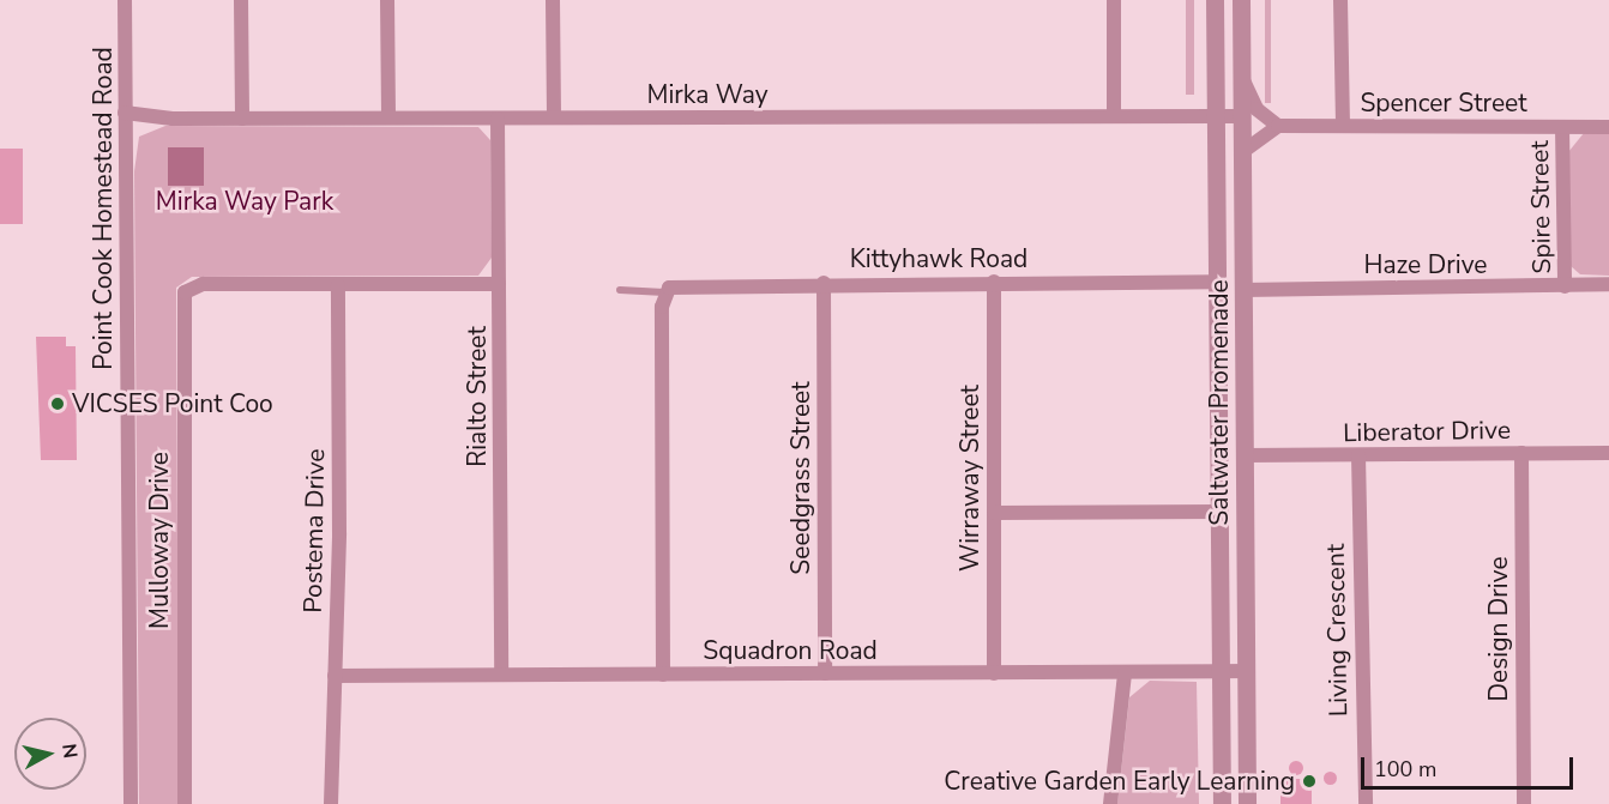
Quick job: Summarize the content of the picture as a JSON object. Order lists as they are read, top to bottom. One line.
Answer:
{"streets":{"street":["Mirka Way","Spencer Street","Spire Street","Point Cook Homestead Road","Kittyhawk Road","Haze Drive","Rialto Street","Saltwater Promenade","Liberator Drive","Seedgrass Street","Wirraway Street","Postema Drive","Mulloway Drive","Design Drive","Living Crescent","Squadron Road"]},"crossings":[["Mirka Way","Point Cook Homestead Road"],["Mirka Way","Rialto Street"],["Mirka Way","Saltwater Promenade"],["Spencer Street","Spire Street"],["Spire Street","Haze Drive"],["Kittyhawk Road","Saltwater Promenade"],["Kittyhawk Road","Seedgrass Street"],["Kittyhawk Road","Wirraway Street"],["Haze Drive","Saltwater Promenade"],["Rialto Street","Mulloway Drive"],["Rialto Street","Squadron Road"],["Saltwater Promenade","Liberator Drive"],["Saltwater Promenade","Squadron Road"],["Liberator Drive","Design Drive"],["Liberator Drive","Living Crescent"],["Seedgrass Street","Squadron Road"],["Wirraway Street","Squadron Road"],["Postema Drive","Mulloway Drive"],["Postema Drive","Squadron Road"]],"parks":["Mirka Way Park"],"places":["VICSES Point Coo","Creative Garden Early Learning"],"scale_bar":"100 m","north":"right"}
